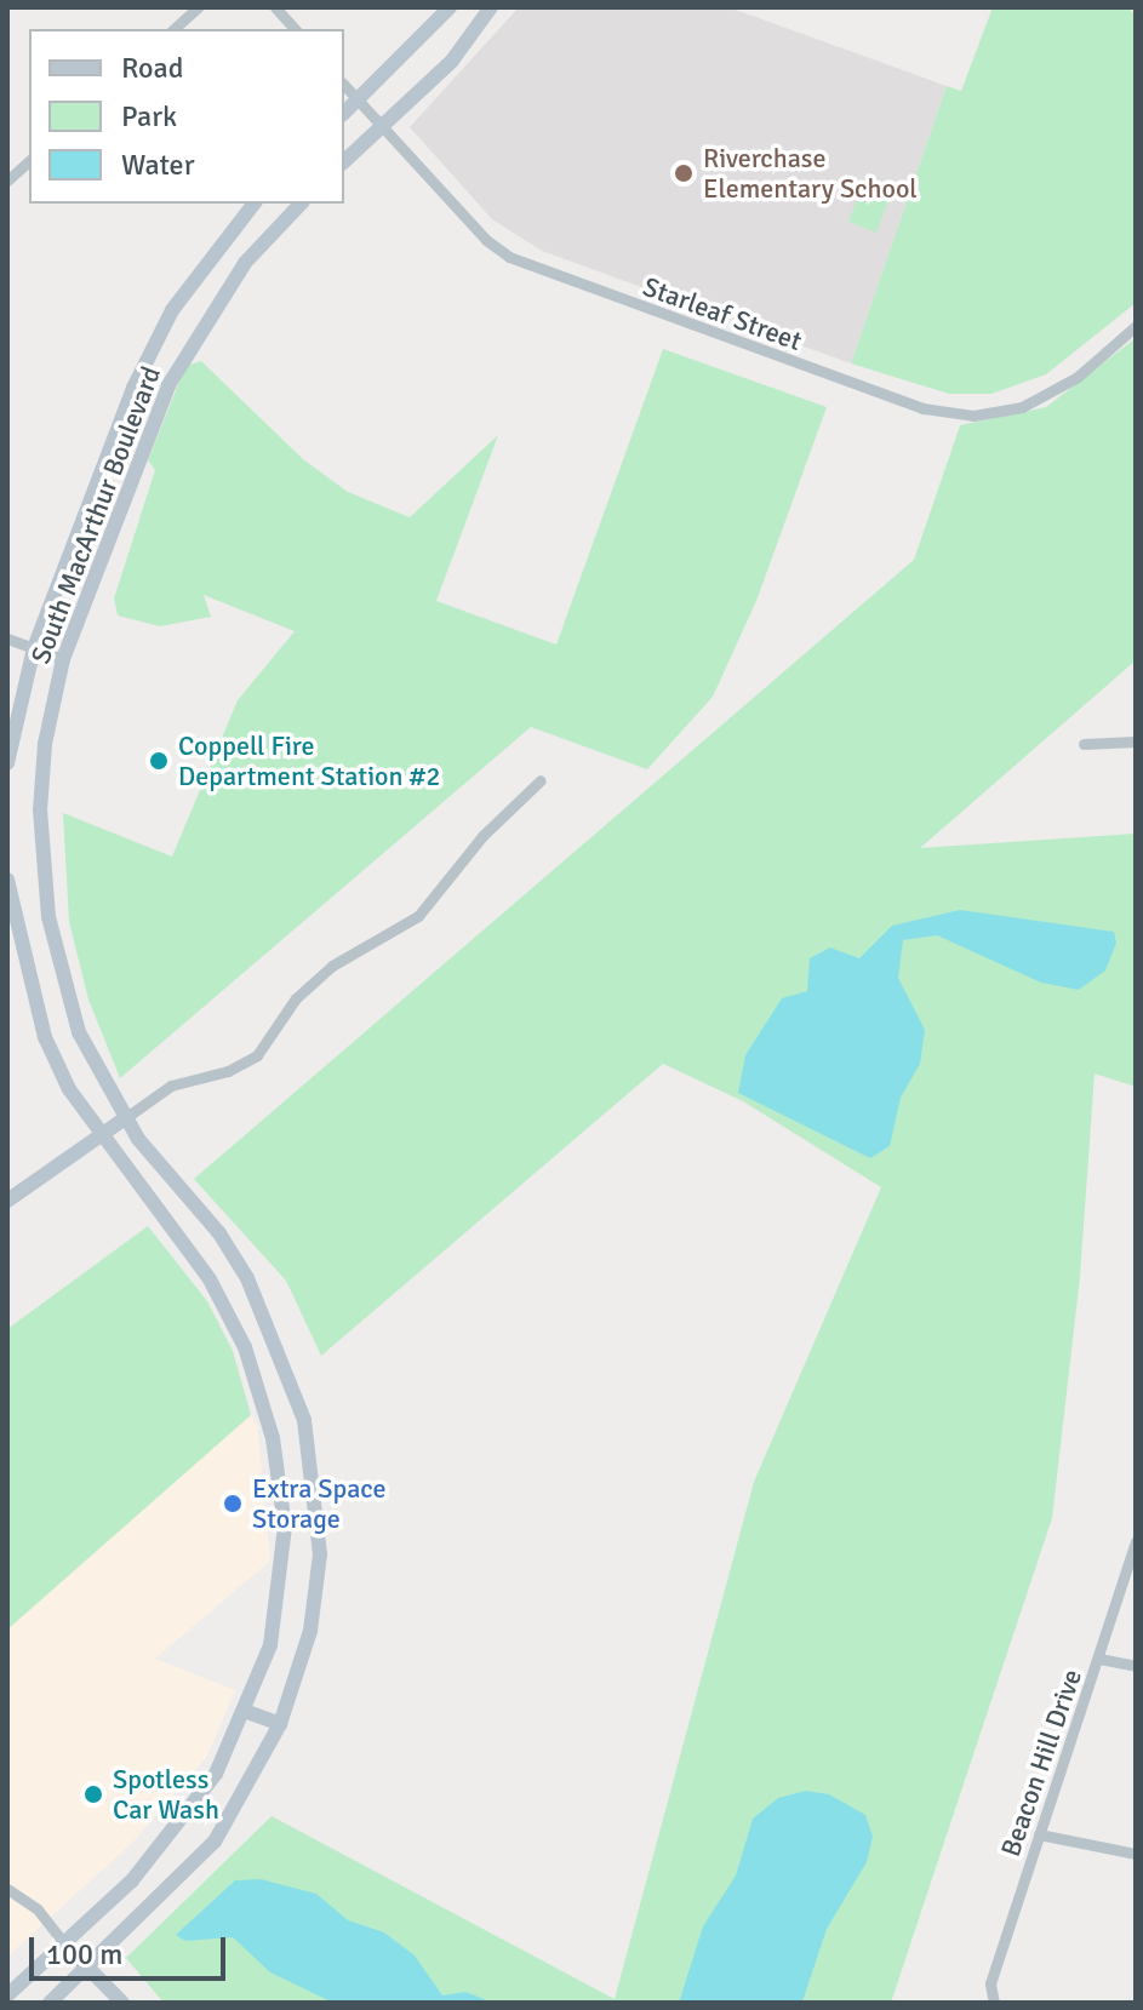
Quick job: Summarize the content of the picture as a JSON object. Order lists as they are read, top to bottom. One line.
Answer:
{"streets":{"main road":["South MacArthur Boulevard"],"street":["Starleaf Street","Beacon Hill Drive"]},"places":["Riverchase Elementary School","Coppell Fire Department Station #2","Extra Space Storage","Spotless Car Wash"],"legend":["Road","Park","Water"],"scale_bar":"100 m"}
